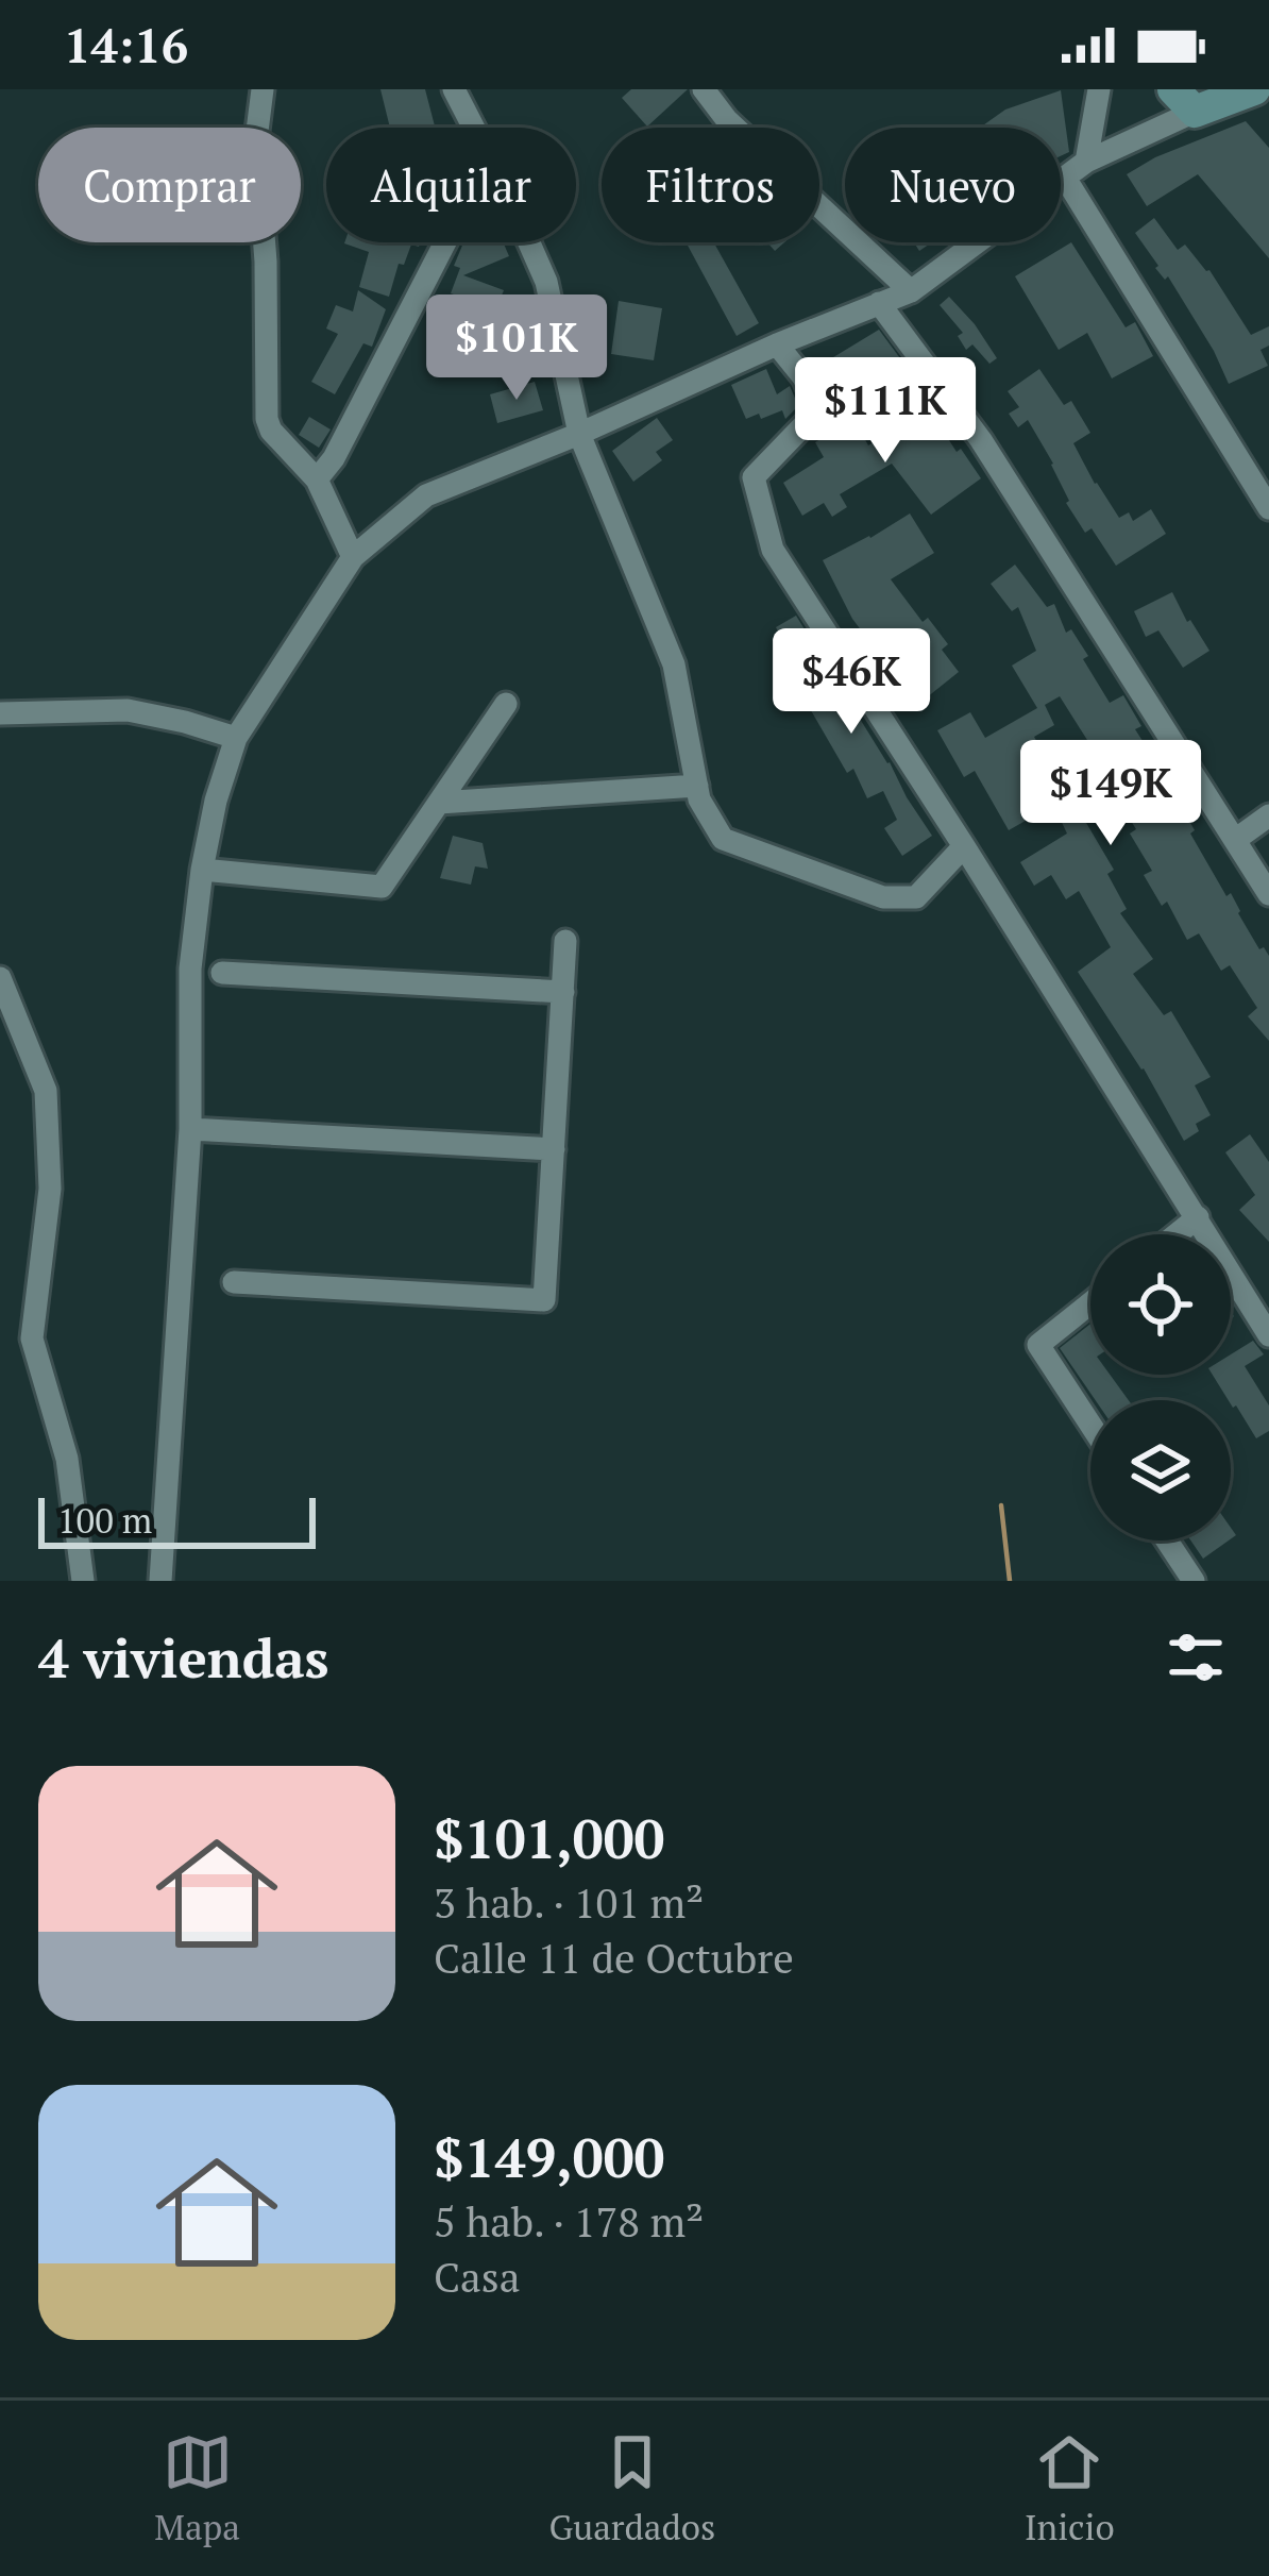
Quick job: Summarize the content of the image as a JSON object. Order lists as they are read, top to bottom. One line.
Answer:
{"scale_bar":"100 m","page":{"status":"14:16","chip":["Comprar","Alquilar","Filtros","Nuevo"],"price":["$101K","$111K","$46K","$149K"],"scale":"100 m","heading":"4 viviendas","list":[{"name":"$101,000","note":"3 hab. · 101 m² · Calle 11 de Octubre"},{"name":"$149,000","note":"5 hab. · 178 m² · Casa"}],"tabs":["Mapa","Guardados","Inicio"]}}
